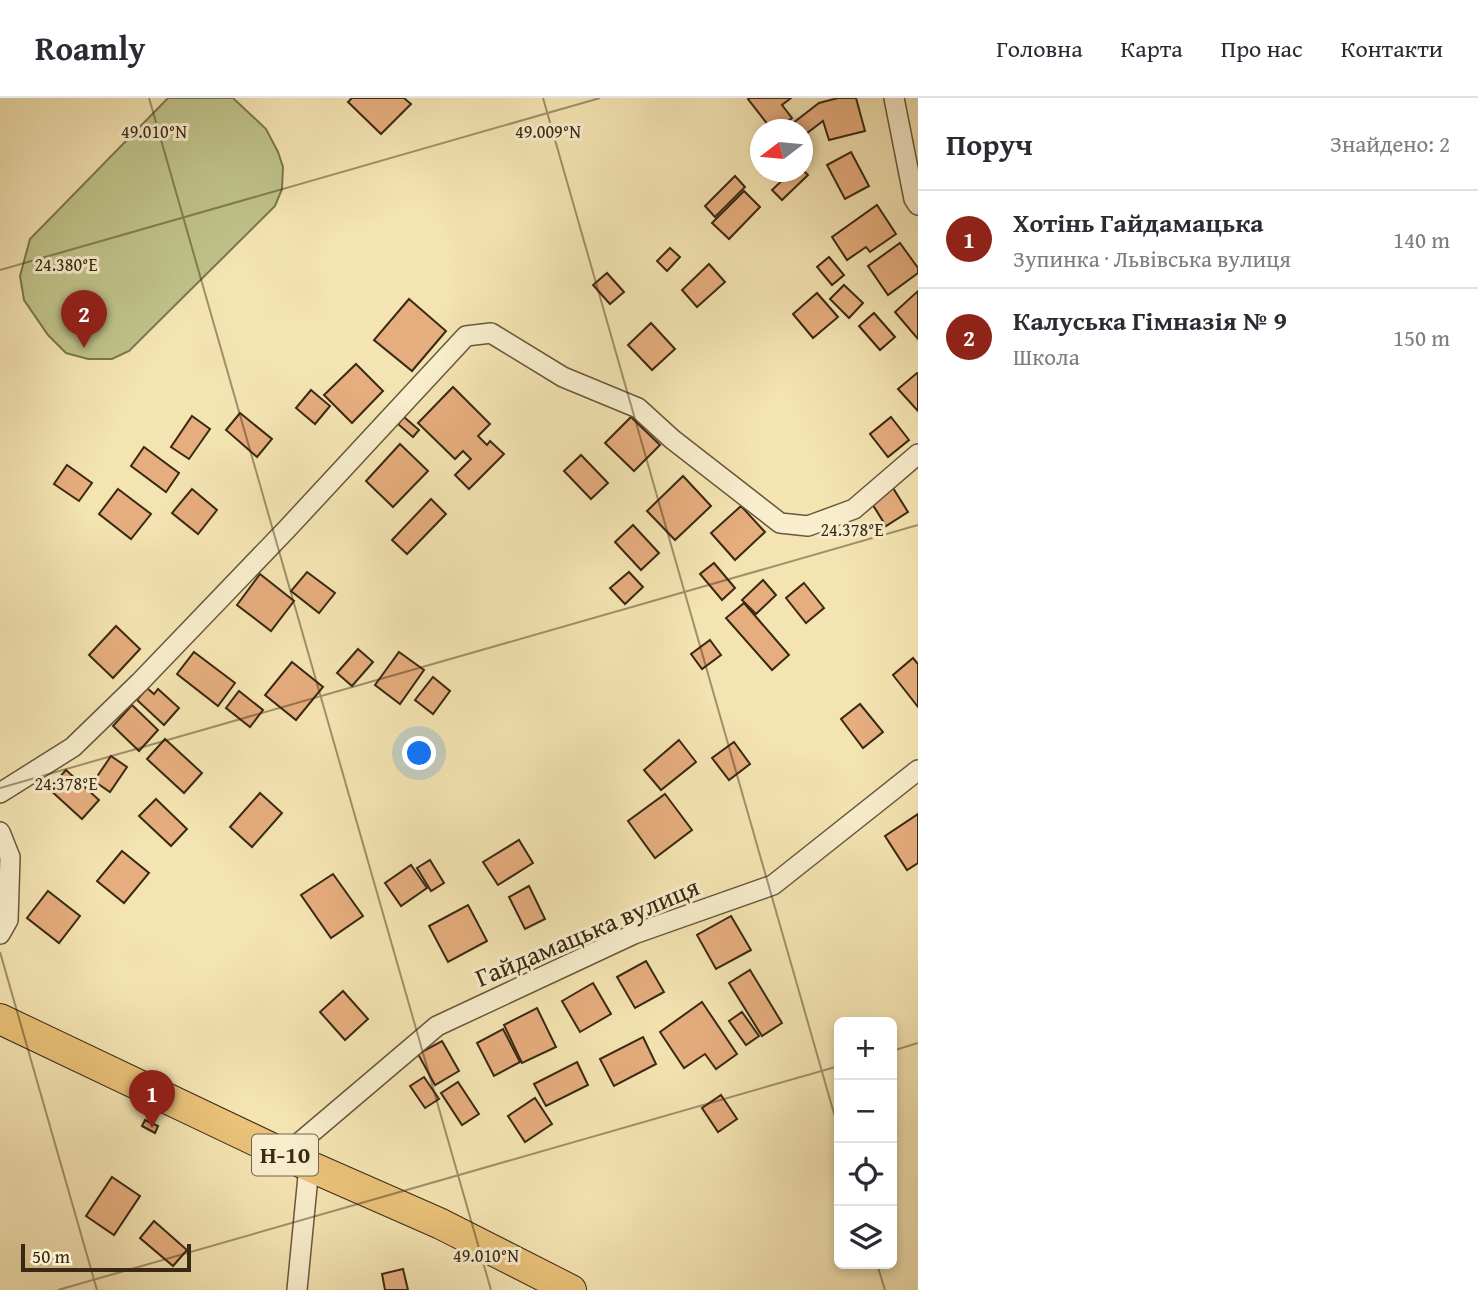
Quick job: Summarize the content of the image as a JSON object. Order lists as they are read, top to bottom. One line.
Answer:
{"streets":{"main road":["Н-10"],"street":["Гайдамацька вулиця"]},"crossings":[["Гайдамацька вулиця","Н-10"]],"scale_bar":"50 m","north":"left","page":{"header":"Roamly","nav":["Головна","Карта","Про нас","Контакти"],"heading":["Поруч","Знайдено: 2"],"list":[{"mark":"1","name":"Хотінь Гайдамацька","note":"Зупинка · Львівська вулиця","value":"140 m"},{"mark":"2","name":"Калуська Гімназія № 9","note":"Школа","value":"150 m"}],"pins":["2","1"],"map_buttons":["+","−"],"scale":"50 m"},"coordinates":["49.010°N","49.009°N","24.380°E","24.378°E"]}
